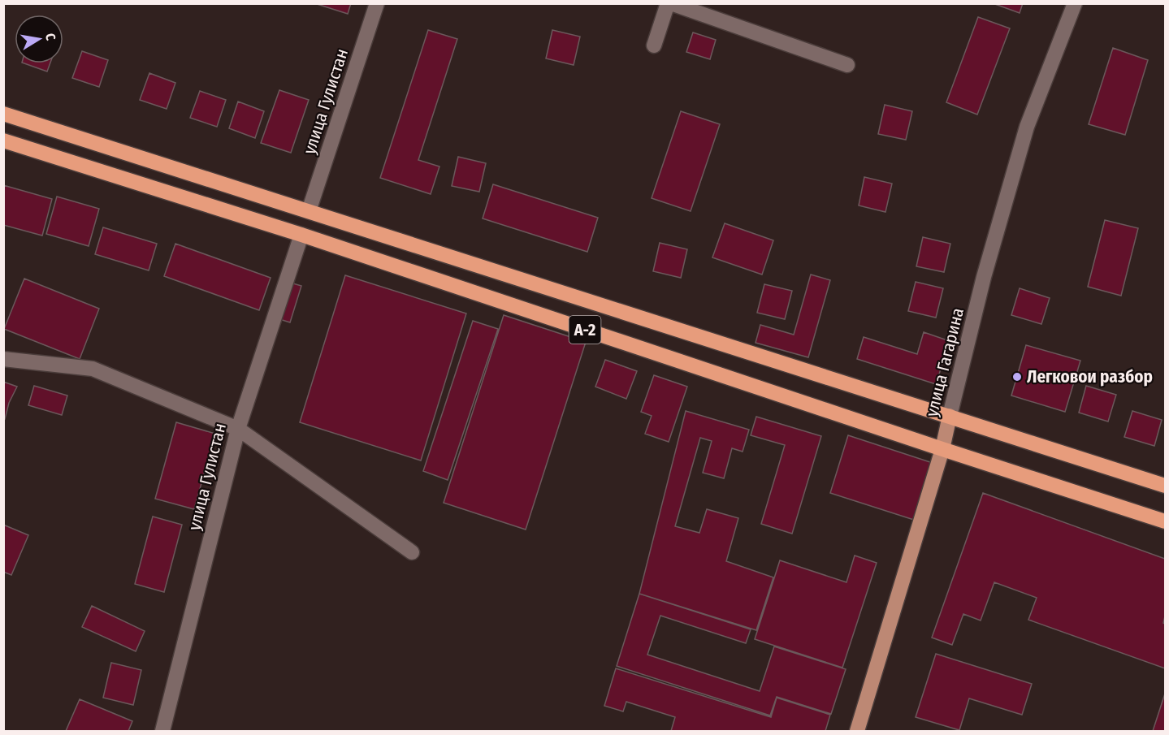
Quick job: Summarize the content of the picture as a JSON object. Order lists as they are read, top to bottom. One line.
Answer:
{"streets":{"highway":["A-2"],"main road":["улица Гагарина"],"street":["улица Гулистан"]},"crossings":[["улица Гулистан","A-2"],["A-2","улица Гагарина"]],"places":["Легковои разбор"],"north":"right"}
